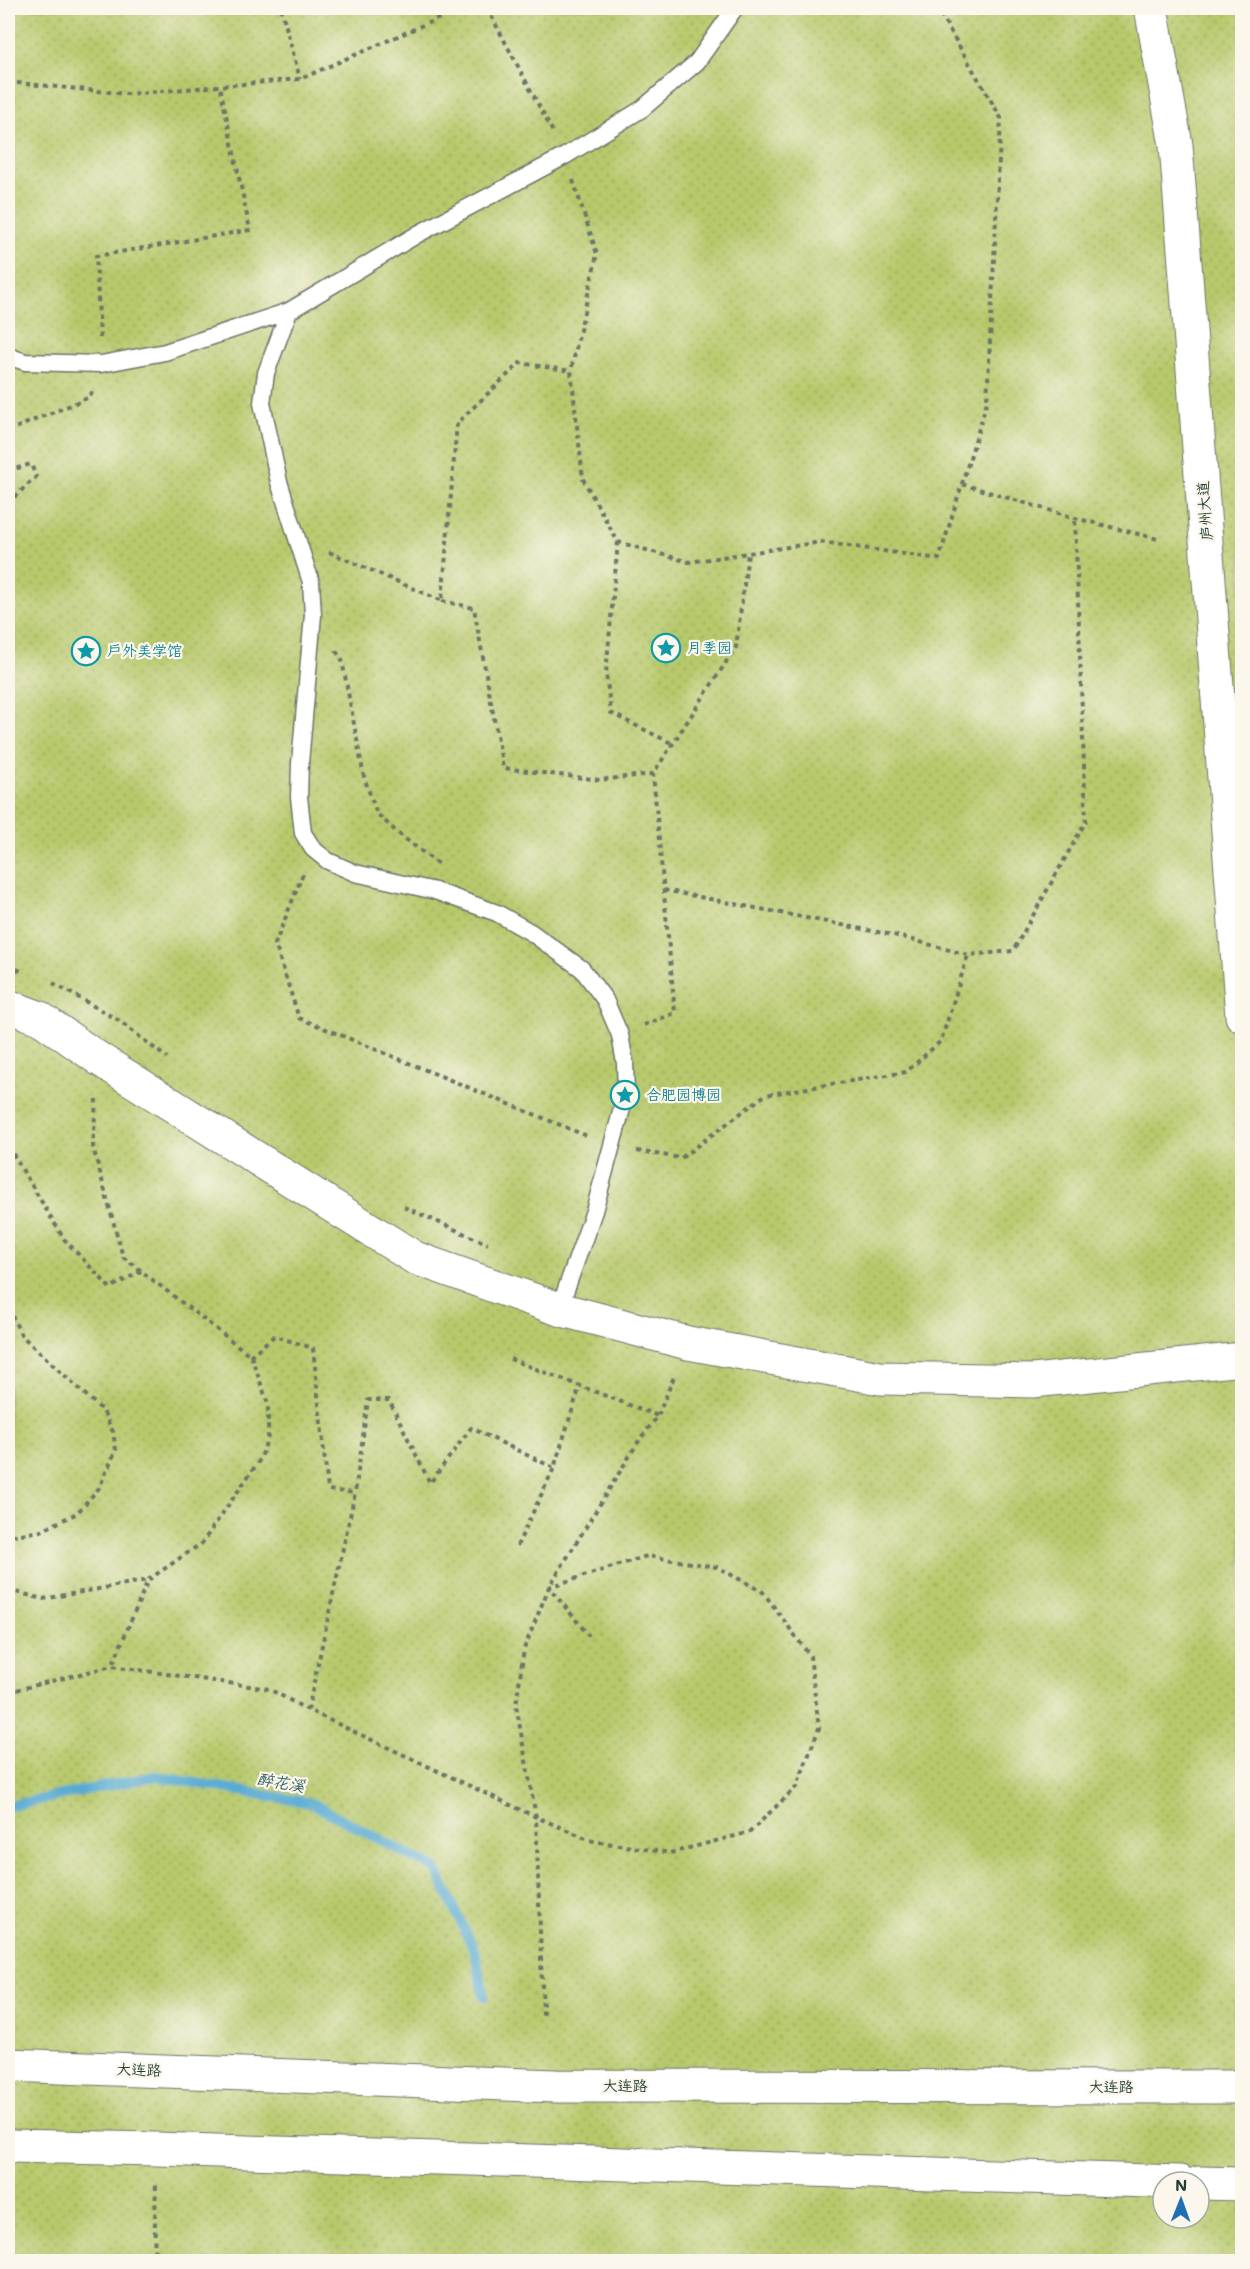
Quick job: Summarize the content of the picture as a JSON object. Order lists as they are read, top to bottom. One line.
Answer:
{"streets":{"main road":["庐州大道","大连路"]},"water":["醉花溪"],"places":{"place":["月季园","户外美学馆","合肥园博园"]},"north":"top"}
